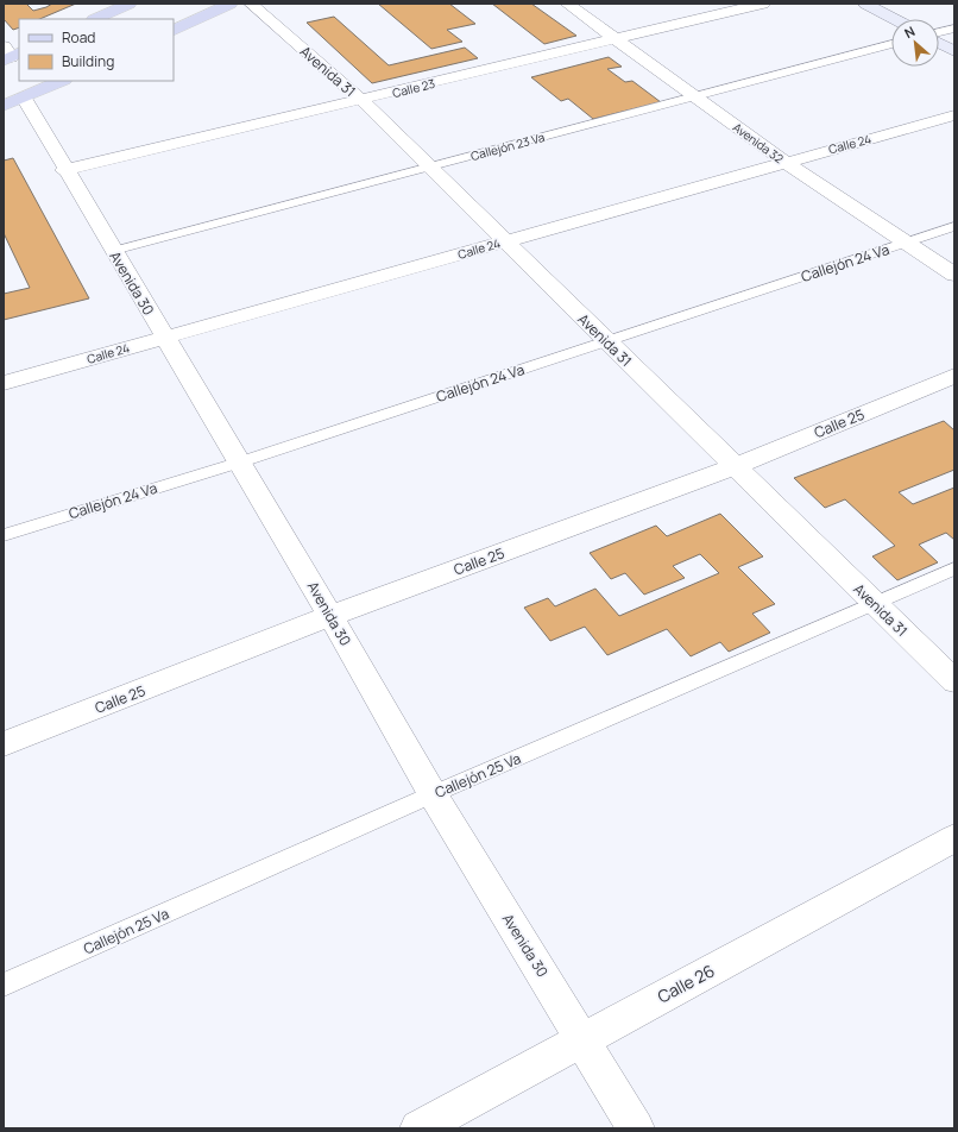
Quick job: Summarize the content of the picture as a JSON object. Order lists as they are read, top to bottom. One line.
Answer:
{"streets":{"street":["Avenida 31","Calle 23","Avenida 32","Calle 24","Avenida 30","Calle 25","Calle 26"],"lane":["Callejón 23 Va","Callejón 24 Va","Callejón 25 Va"]},"crossings":[["Avenida 31","Calle 23"],["Avenida 31","Calle 24"],["Avenida 31","Callejón 23 Va"],["Avenida 31","Callejón 24 Va"],["Avenida 31","Calle 25"],["Avenida 31","Callejón 25 Va"],["Calle 23","Avenida 32"],["Calle 23","Avenida 30"],["Avenida 32","Calle 24"],["Avenida 32","Callejón 23 Va"],["Avenida 32","Callejón 24 Va"],["Calle 24","Avenida 30"],["Callejón 23 Va","Avenida 30"],["Callejón 24 Va","Avenida 30"],["Avenida 30","Calle 25"],["Avenida 30","Callejón 25 Va"],["Avenida 30","Calle 26"]],"legend":["Road","Building"],"north":"top left"}
